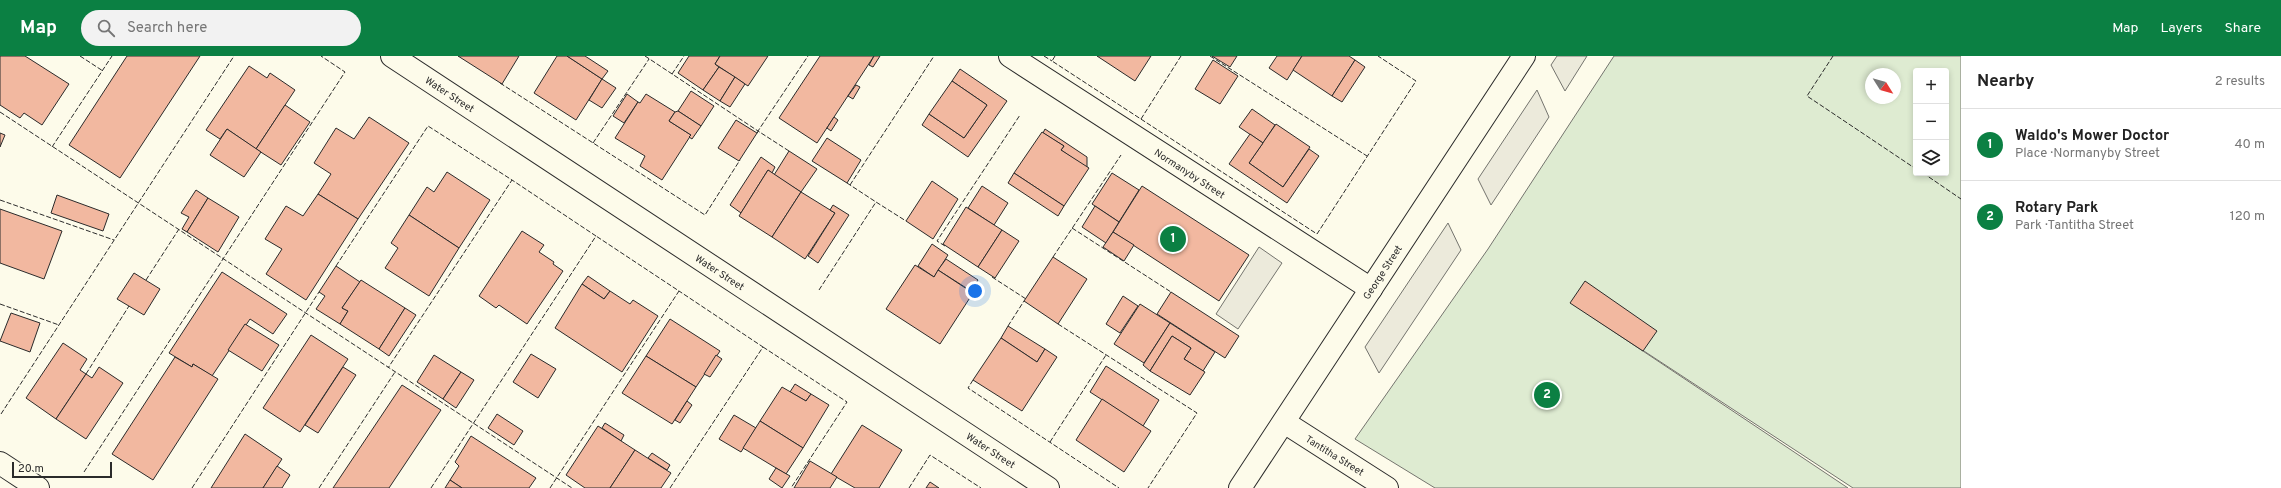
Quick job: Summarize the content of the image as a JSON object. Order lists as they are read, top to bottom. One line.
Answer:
{"streets":{"street":["Water Street","Normanyby Street","George Street","Tantitha Street"]},"crossings":[["Normanyby Street","George Street"],["George Street","Tantitha Street"]],"scale_bar":"20 m","north":"bottom right","page":{"header":"Map","search":"Search here","nav":["Map","Layers","Share"],"heading":["Nearby","2 results"],"map_buttons":["+","−"],"list":[{"mark":"1","name":"Waldo's Mower Doctor","note":"Place · Normanyby Street","value":"40 m"},{"mark":"2","name":"Rotary Park","note":"Park · Tantitha Street","value":"120 m"}],"pins":["1","2"],"scale":"20 m"}}
